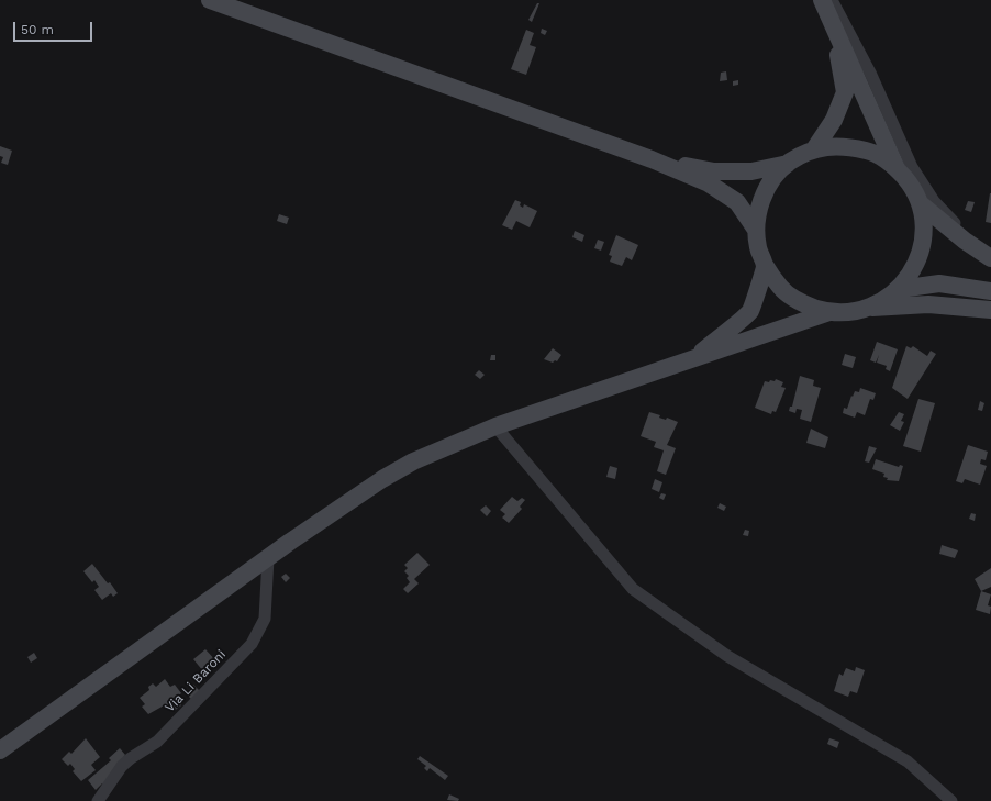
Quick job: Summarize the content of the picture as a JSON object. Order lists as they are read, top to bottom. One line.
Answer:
{"streets":{"street":["Via Li Baroni"]},"scale_bar":"50 m"}
